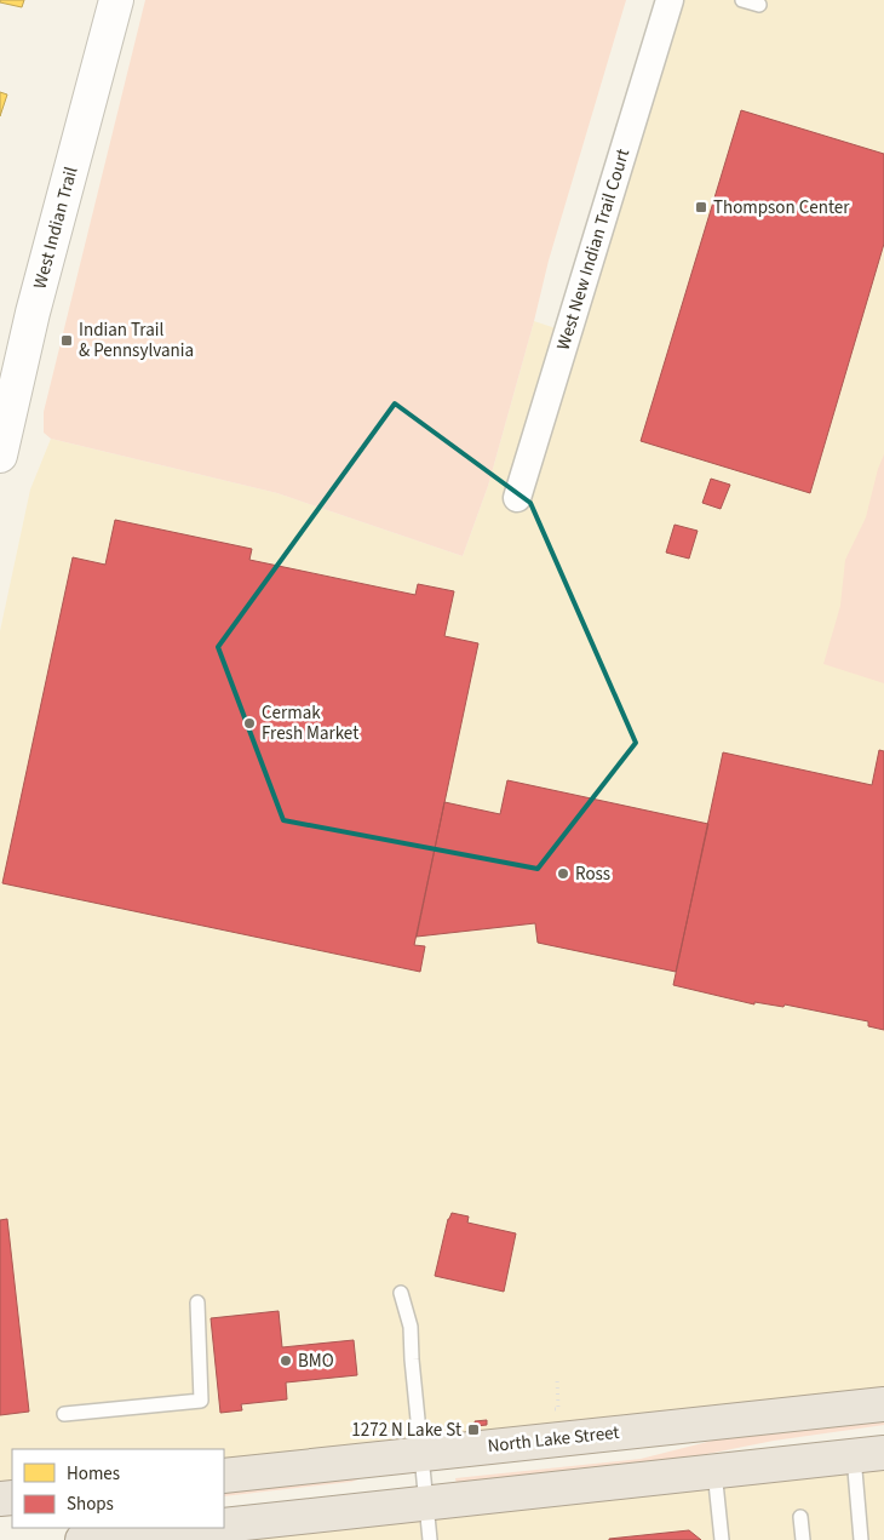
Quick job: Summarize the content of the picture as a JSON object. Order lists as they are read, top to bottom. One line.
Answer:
{"streets":{"main road":["West Indian Trail","North Lake Street"],"street":["West New Indian Trail Court"]},"places":{"transit":["Thompson Center","Indian Trail & Pennsylvania","1272 N Lake St"],"other":["Cermak Fresh Market","Ross","BMO"]},"legend":["Homes","Shops"]}
